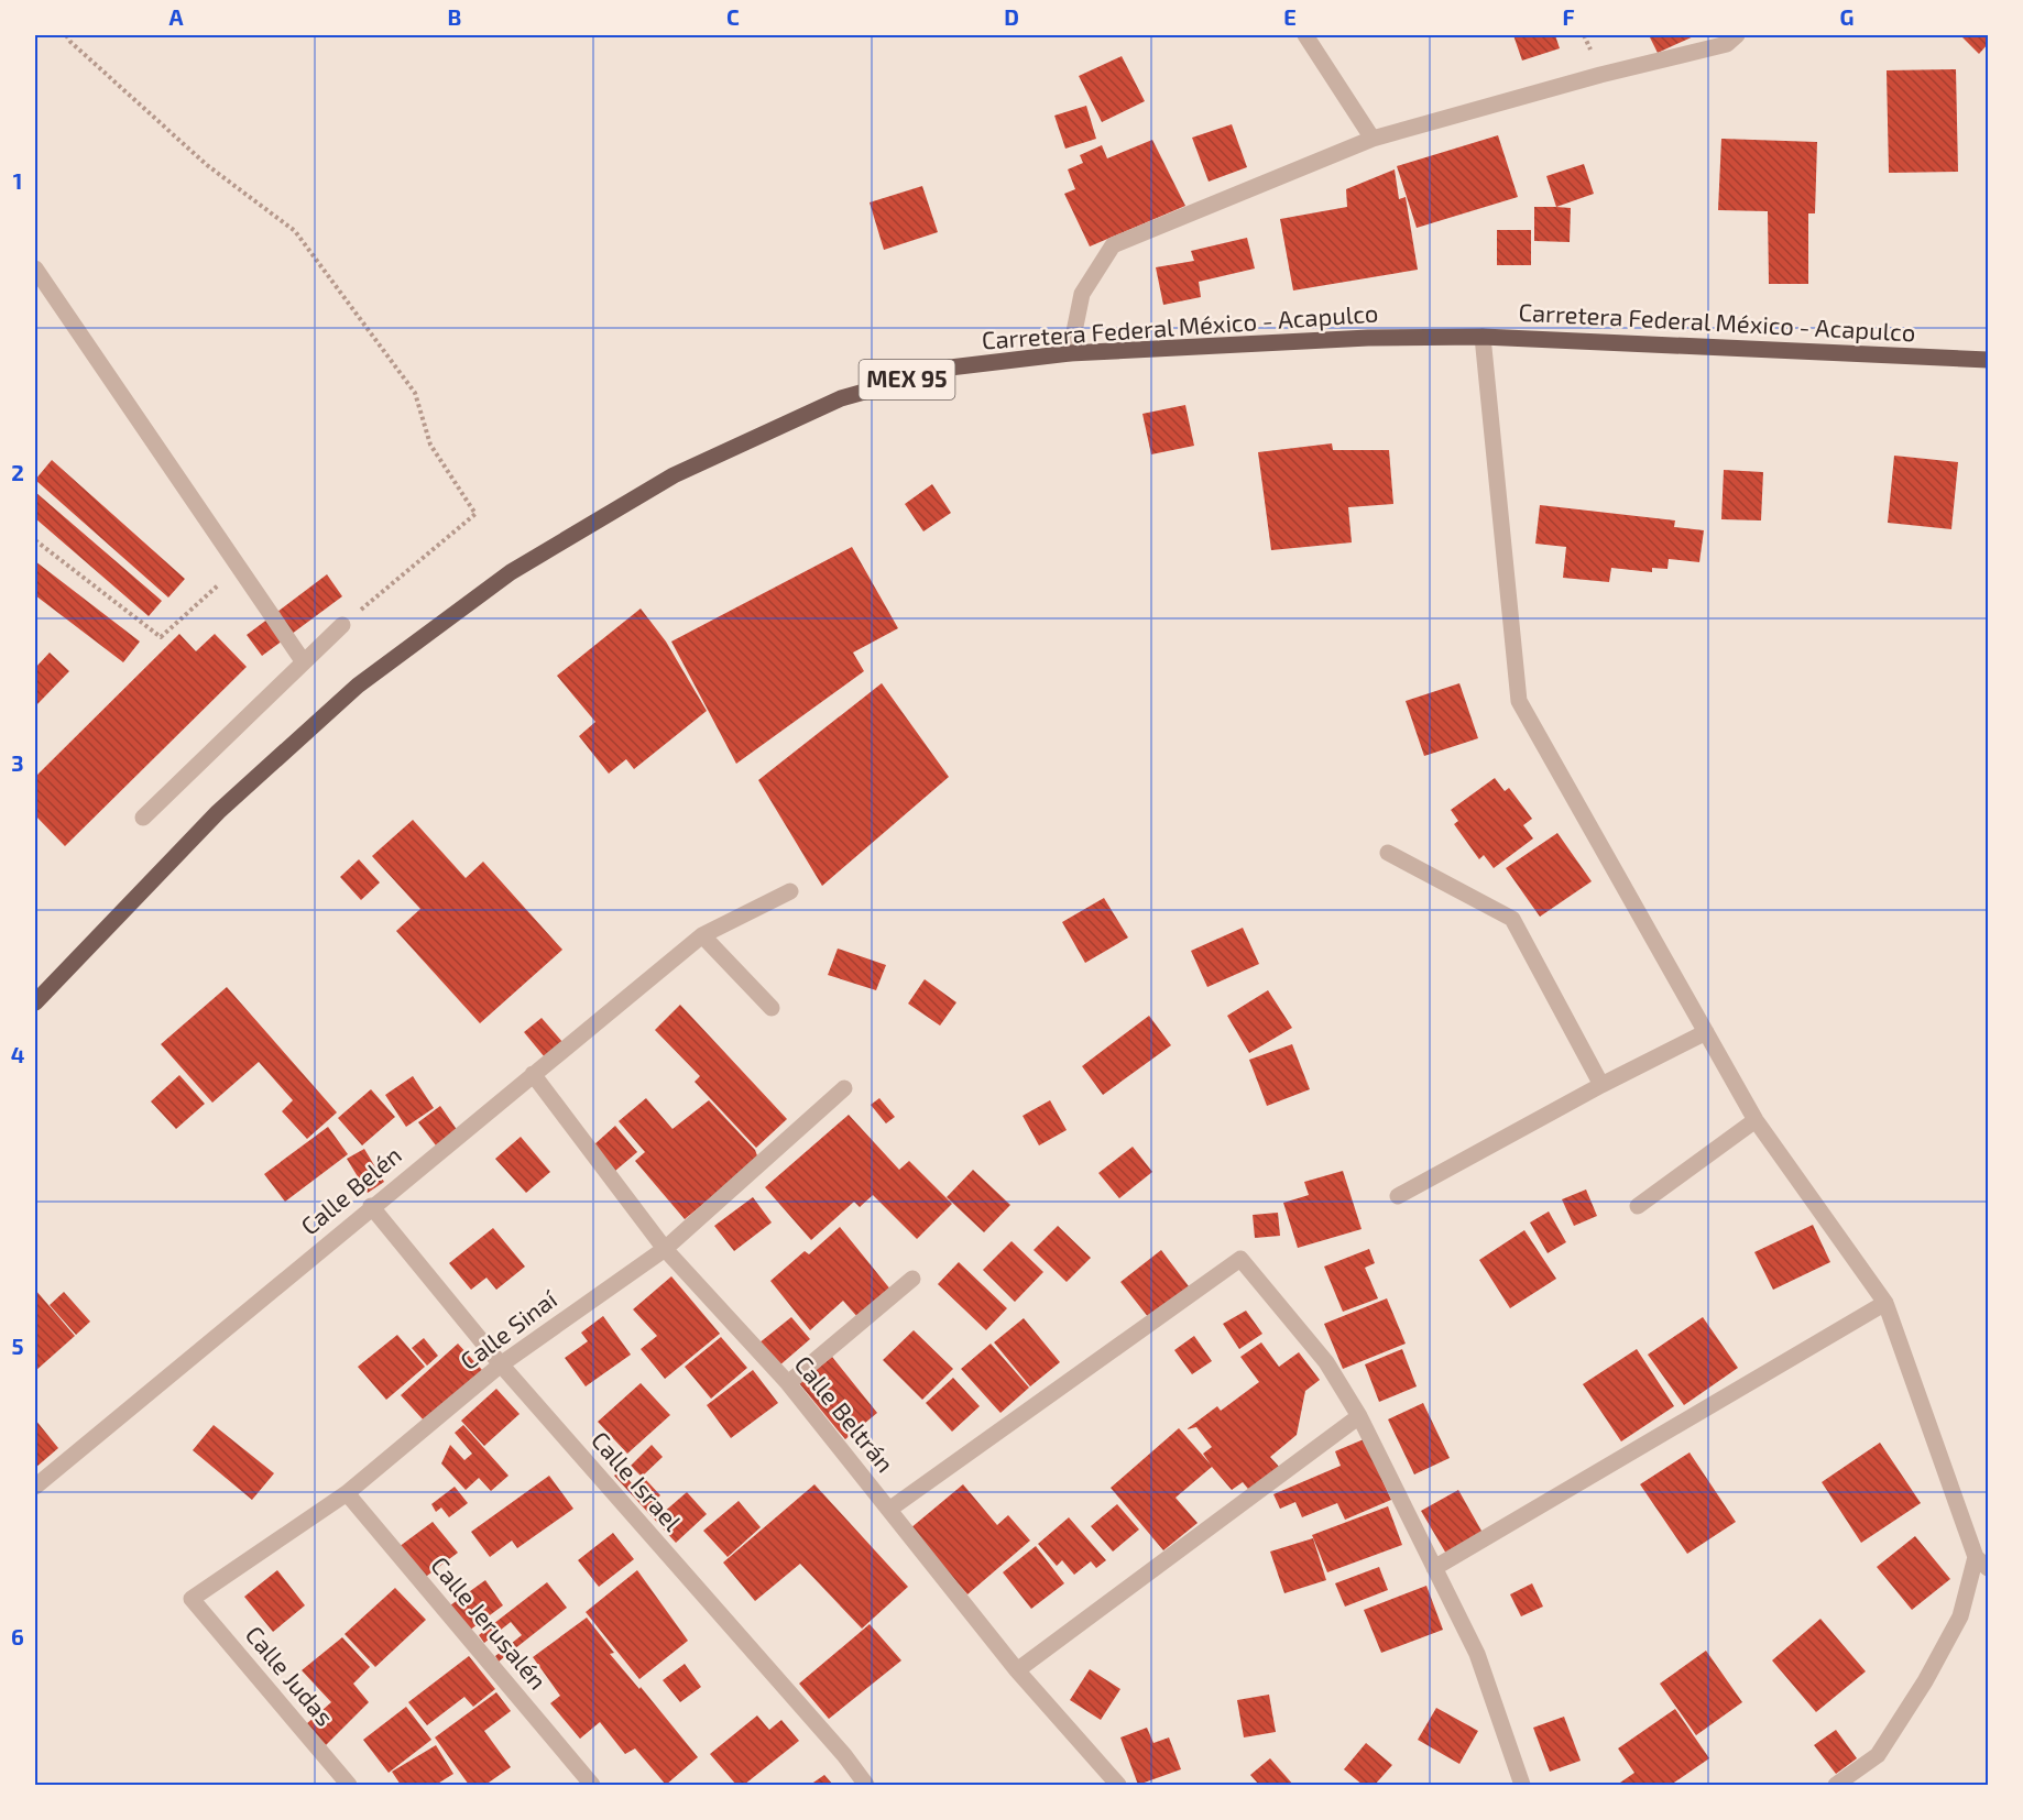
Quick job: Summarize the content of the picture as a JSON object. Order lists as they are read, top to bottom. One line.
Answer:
{"streets":{"main road":["Carretera Federal México - Acapulco","MEX 95"],"street":["Calle Belén","Calle Sinaí","Calle Beltrán","Calle Israel","Calle Jerusalén","Calle Judas"]},"crossings":[["Calle Belén","Calle Beltrán"],["Calle Belén","Calle Israel"],["Calle Sinaí","Calle Beltrán"],["Calle Sinaí","Calle Israel"],["Calle Sinaí","Calle Jerusalén"],["Calle Sinaí","Calle Judas"]],"grid":{"columns":["A","B","C","D","E","F","G"],"rows":["1","2","3","4","5","6"]}}
